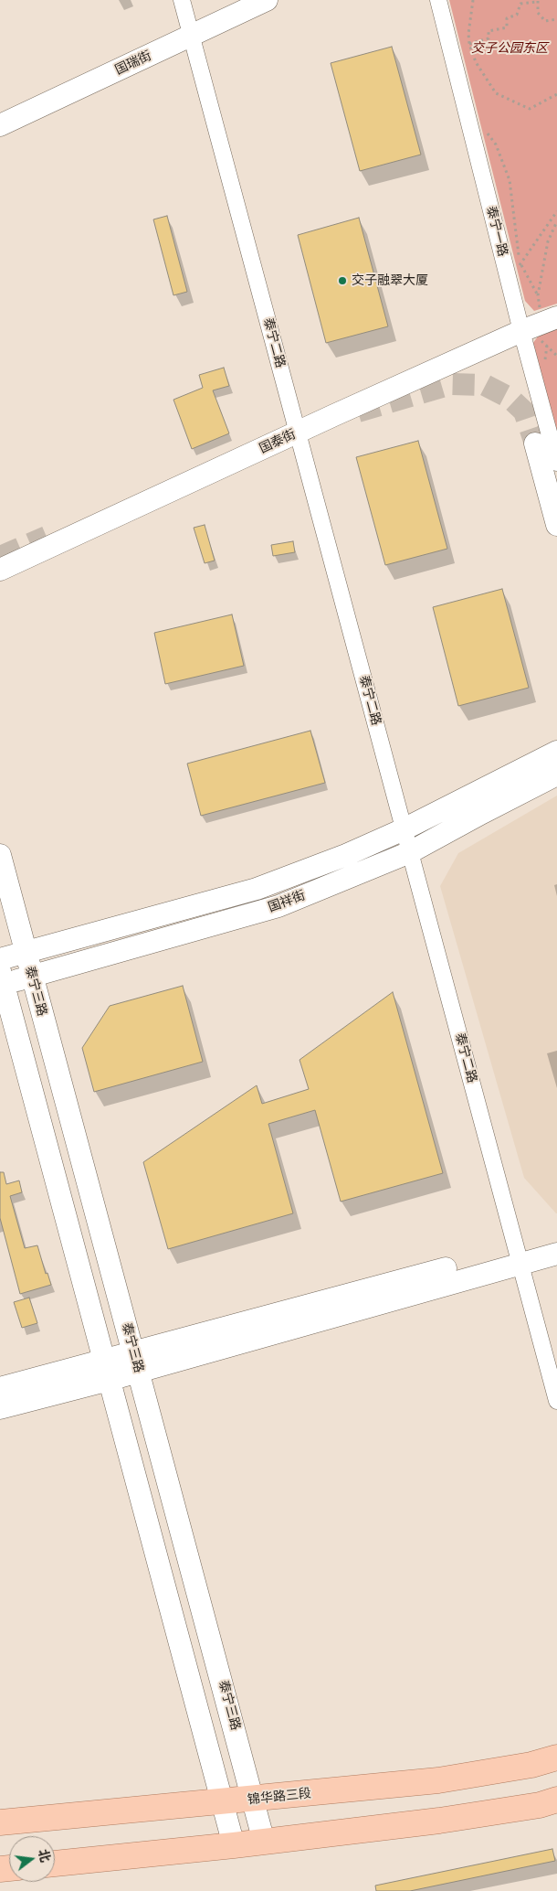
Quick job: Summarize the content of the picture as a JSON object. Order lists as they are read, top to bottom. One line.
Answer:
{"streets":{"main road":["锦华路三段"],"street":["国瑞街","泰宁一路","泰宁二路","国泰街","国祥街","泰宁三路"]},"crossings":[["国瑞街","泰宁二路"],["泰宁一路","国泰街"],["泰宁二路","国泰街"],["泰宁二路","国祥街"],["国祥街","泰宁三路"],["泰宁三路","锦华路三段"]],"parks":["交子公园东区"],"places":["交子融翠大厦"],"north":"right"}
